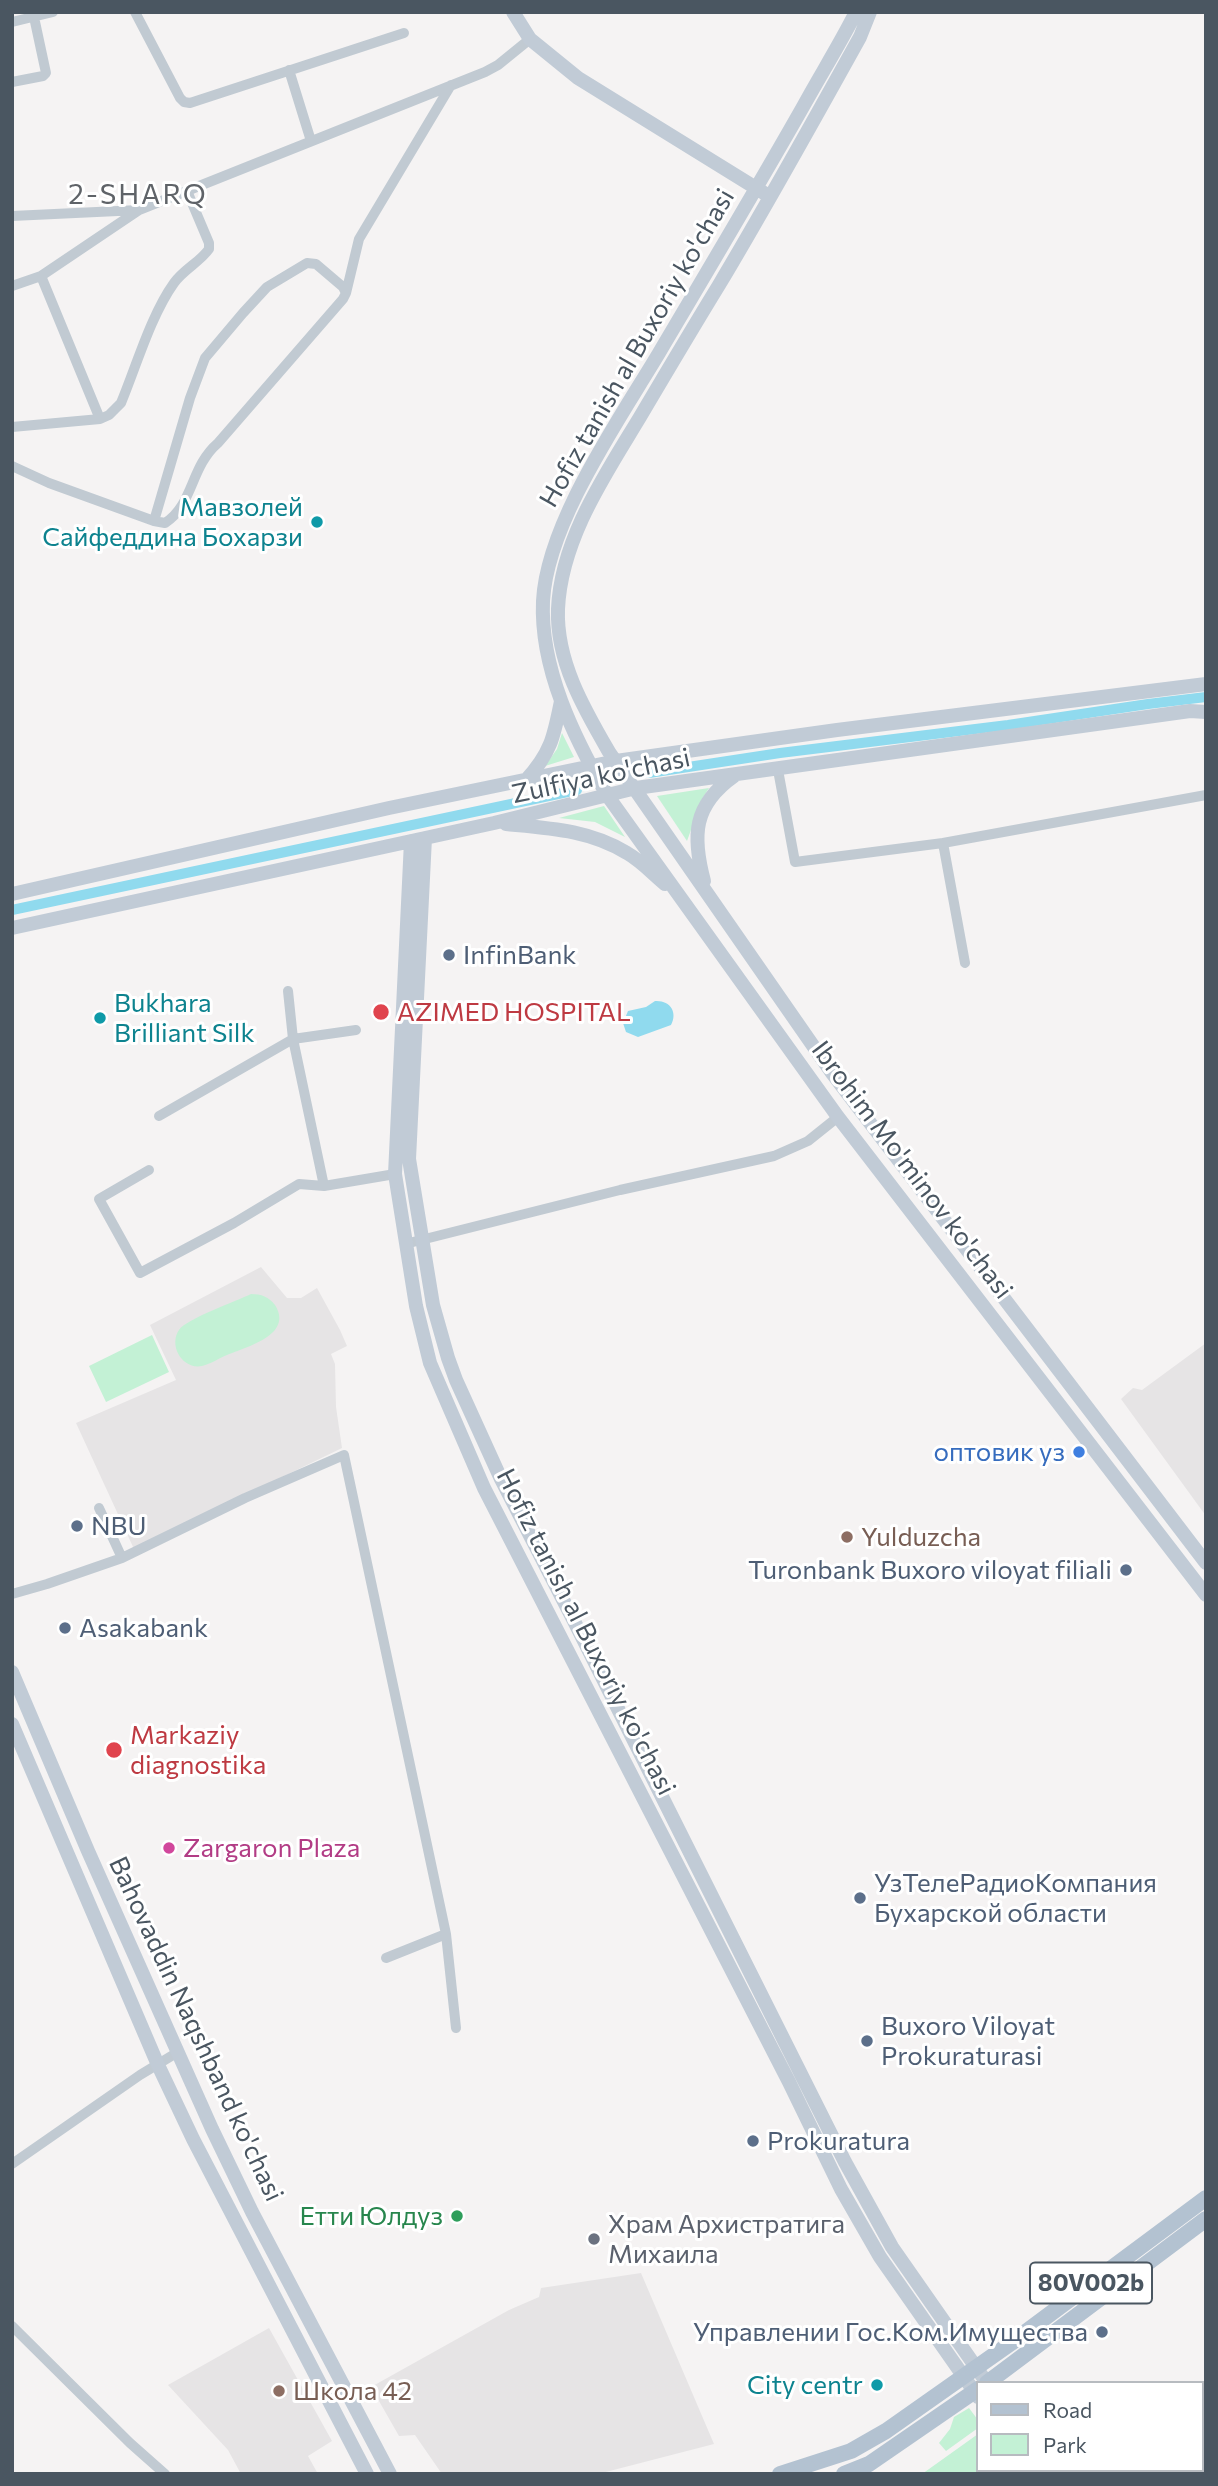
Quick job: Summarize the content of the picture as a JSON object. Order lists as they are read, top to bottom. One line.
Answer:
{"streets":{"main road":["Hofiz tanish al Buxoriy ko'chasi","Zulfiya ko'chasi","Ibrohim Mo'minov ko'chasi","Bahovaddin Naqshband ko'chasi","80V002b"]},"crossings":[["Hofiz tanish al Buxoriy ko'chasi","Zulfiya ko'chasi"],["Hofiz tanish al Buxoriy ko'chasi","Ibrohim Mo'minov ko'chasi"],["Hofiz tanish al Buxoriy ko'chasi","80V002b"],["Zulfiya ko'chasi","Ibrohim Mo'minov ko'chasi"]],"districts":["2-SHARQ"],"places":["Мавзолей Сайфеддина Бохарзи","InfinBank","AZIMED HOSPITAL","Bukhara Brilliant Silk","оптовик уз","NBU","Yulduzcha","Turonbank Buxoro viloyat filiali","Asakabank","Markaziy diagnostika","Zargaron Plaza","УзТелеРадиоКомпания Бухарской области","Buxoro Viloyat Prokuraturasi","Prokuratura","Етти Юлдуз","Храм Архистратига Михаила","Управлении Гос.Ком.Имущества","City centr","Школа 42"],"legend":["Road","Park"]}
